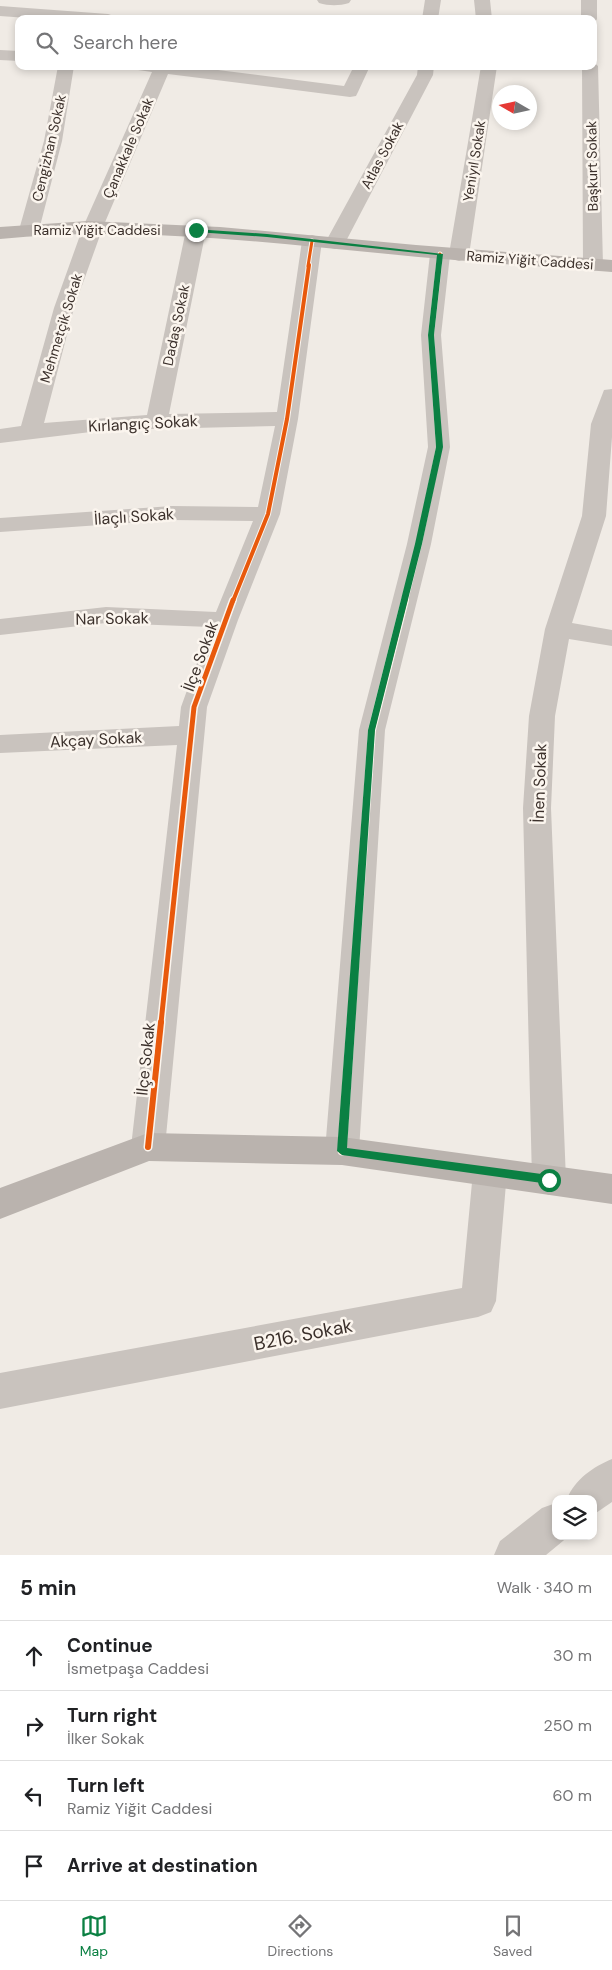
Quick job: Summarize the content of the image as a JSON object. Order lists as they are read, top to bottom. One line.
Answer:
{"streets":{"main road":["Ramiz Yiğit Caddesi"],"street":["Cengizhan Sokak","Çanakkale Sokak","Atlas Sokak","Yeniyıl Sokak","Başkurt Sokak","Dadaş Sokak","Mehmetçik Sokak","Kırlangıç Sokak","İlaçlı Sokak","Nar Sokak","İlçe Sokak","Akçay Sokak","İnen Sokak","B216. Sokak"]},"crossings":[["Cengizhan Sokak","Ramiz Yiğit Caddesi"],["Çanakkale Sokak","Ramiz Yiğit Caddesi"],["Çanakkale Sokak","Mehmetçik Sokak"],["Atlas Sokak","Ramiz Yiğit Caddesi"],["Atlas Sokak","İlçe Sokak"],["Yeniyıl Sokak","Ramiz Yiğit Caddesi"],["Başkurt Sokak","Ramiz Yiğit Caddesi"],["Ramiz Yiğit Caddesi","Dadaş Sokak"],["Ramiz Yiğit Caddesi","Mehmetçik Sokak"],["Ramiz Yiğit Caddesi","İlçe Sokak"],["Dadaş Sokak","Kırlangıç Sokak"],["Mehmetçik Sokak","Kırlangıç Sokak"],["Kırlangıç Sokak","İlçe Sokak"],["İlaçlı Sokak","İlçe Sokak"],["Nar Sokak","İlçe Sokak"],["İlçe Sokak","Akçay Sokak"]],"north":"left","page":{"search":"Search here","heading":["5 min","Walk · 340 m"],"list":[["Continue","İsmetpaşa Caddesi","30 m"],["Turn right","İlker Sokak","250 m"],["Turn left","Ramiz Yiğit Caddesi","60 m"],"Arrive at destination"],"nav":["Map","Directions","Saved"]}}
